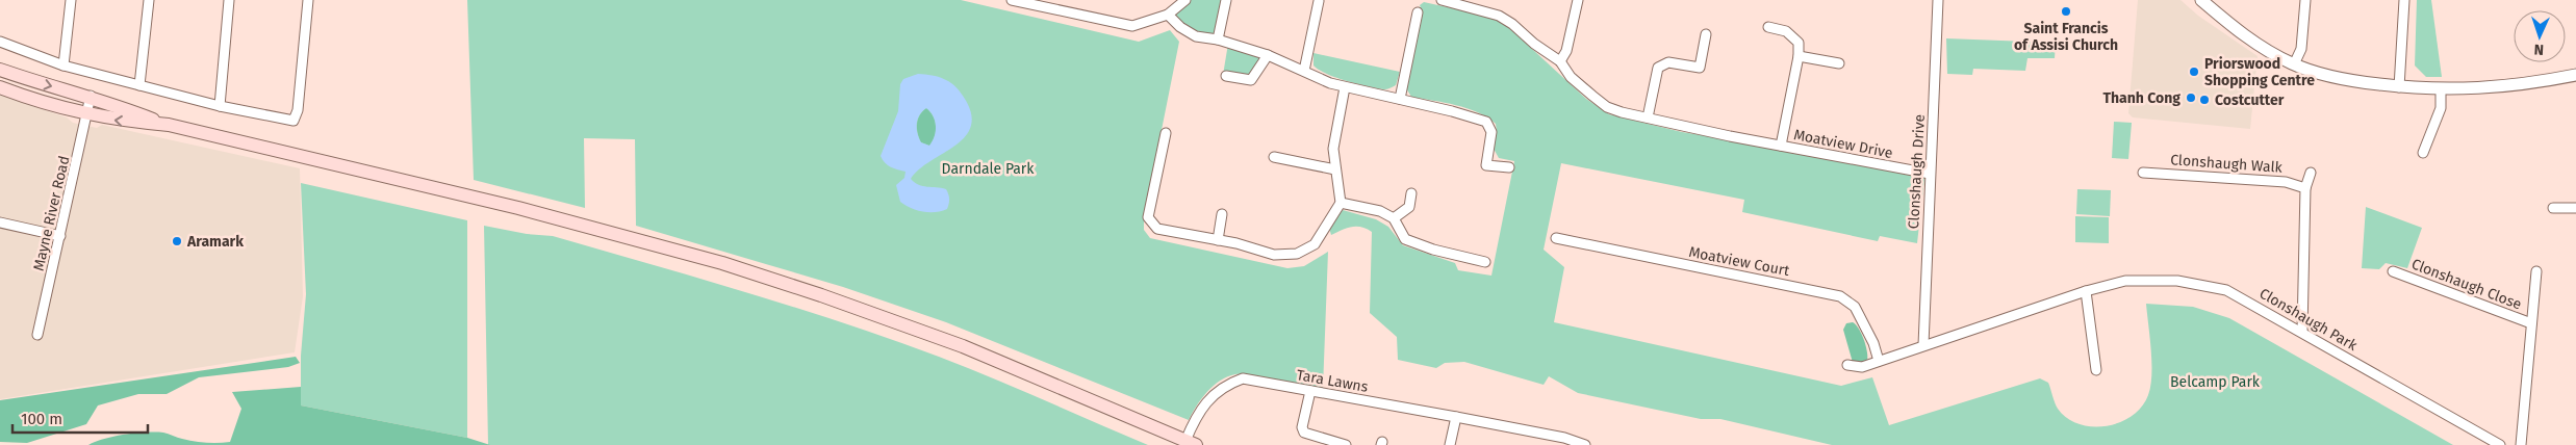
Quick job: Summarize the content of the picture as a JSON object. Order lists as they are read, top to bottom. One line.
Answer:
{"streets":{"street":["Moatview Drive","Clonshaugh Walk","Clonshaugh Drive","Mayne River Road","Moatview Court","Clonshaugh Close","Clonshaugh Park","Tara Lawns"]},"crossings":[["Moatview Drive","Clonshaugh Drive"]],"parks":["Darndale Park","Belcamp Park"],"places":["Saint Francis of Assisi Church","Priorswood Shopping Centre","Thanh Cong","Costcutter","Aramark"],"scale_bar":"100 m","north":"bottom"}
